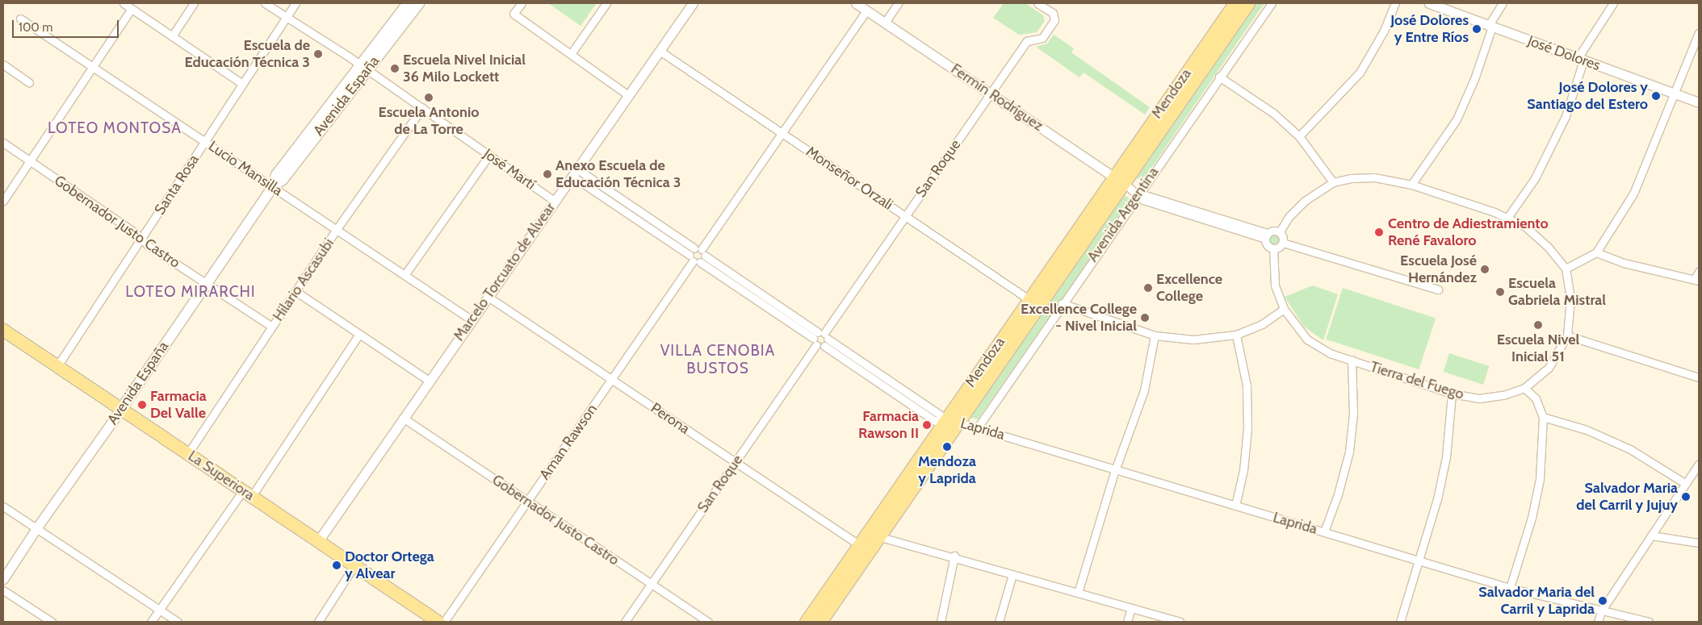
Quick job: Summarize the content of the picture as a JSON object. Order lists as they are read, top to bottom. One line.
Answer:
{"streets":{"main road":["Mendoza","Avenida España","La Superiora"],"street":["José Dolores","Fermín Rodríguez","Lucio Mansilla","San Roque","José Martí","Monseñor Orzali","Santa Rosa","Avenida Argentina","Gobernador Justo Castro","Marcelo Torcuato de Alvear","Hilario Ascasubi","Tierra del Fuego","Perona","Laprida","Aman Rawson"]},"crossings":[["Mendoza","Fermín Rodríguez"],["Mendoza","Monseñor Orzali"],["Mendoza","Perona"],["Mendoza","Laprida"],["Avenida España","Lucio Mansilla"],["Avenida España","José Martí"],["Avenida España","Gobernador Justo Castro"],["Avenida España","La Superiora"],["Fermín Rodríguez","San Roque"],["Fermín Rodríguez","Avenida Argentina"],["Fermín Rodríguez","Tierra del Fuego"],["Lucio Mansilla","Santa Rosa"],["Lucio Mansilla","Marcelo Torcuato de Alvear"],["Lucio Mansilla","Hilario Ascasubi"],["San Roque","Monseñor Orzali"],["San Roque","Gobernador Justo Castro"],["San Roque","Perona"],["San Roque","Laprida"],["José Martí","Santa Rosa"],["José Martí","Marcelo Torcuato de Alvear"],["José Martí","Hilario Ascasubi"],["Monseñor Orzali","Marcelo Torcuato de Alvear"],["Santa Rosa","Gobernador Justo Castro"],["Santa Rosa","La Superiora"],["Avenida Argentina","Laprida"],["Gobernador Justo Castro","Marcelo Torcuato de Alvear"],["Gobernador Justo Castro","Hilario Ascasubi"],["Gobernador Justo Castro","Aman Rawson"],["Marcelo Torcuato de Alvear","Perona"],["Marcelo Torcuato de Alvear","Laprida"],["Marcelo Torcuato de Alvear","La Superiora"],["Hilario Ascasubi","La Superiora"],["Perona","Aman Rawson"]],"districts":["LOTEO MONTOSA","LOTEO MIRARCHI","VILLA CENOBIA BUSTOS"],"places":["José Dolores y Entre Ríos","Escuela de Educación Técnica 3","Escuela Nivel Inicial 36 Milo Lockett","José Dolores y Santiago del Estero","Escuela Antonio de La Torre","Anexo Escuela de Educación Técnica 3","Centro de Adiestramiento René Favaloro","Escuela José Hernández","Excellence College","Escuela Gabriela Mistral","Excellence College - Nivel Inicial","Escuela Nivel Inicial 51","Farmacia Del Valle","Farmacia Rawson II","Mendoza y Laprida","Salvador Maria del Carril y Jujuy","Doctor Ortega y Alvear","Salvador Maria del Carril y Laprida"],"scale_bar":"100 m"}
